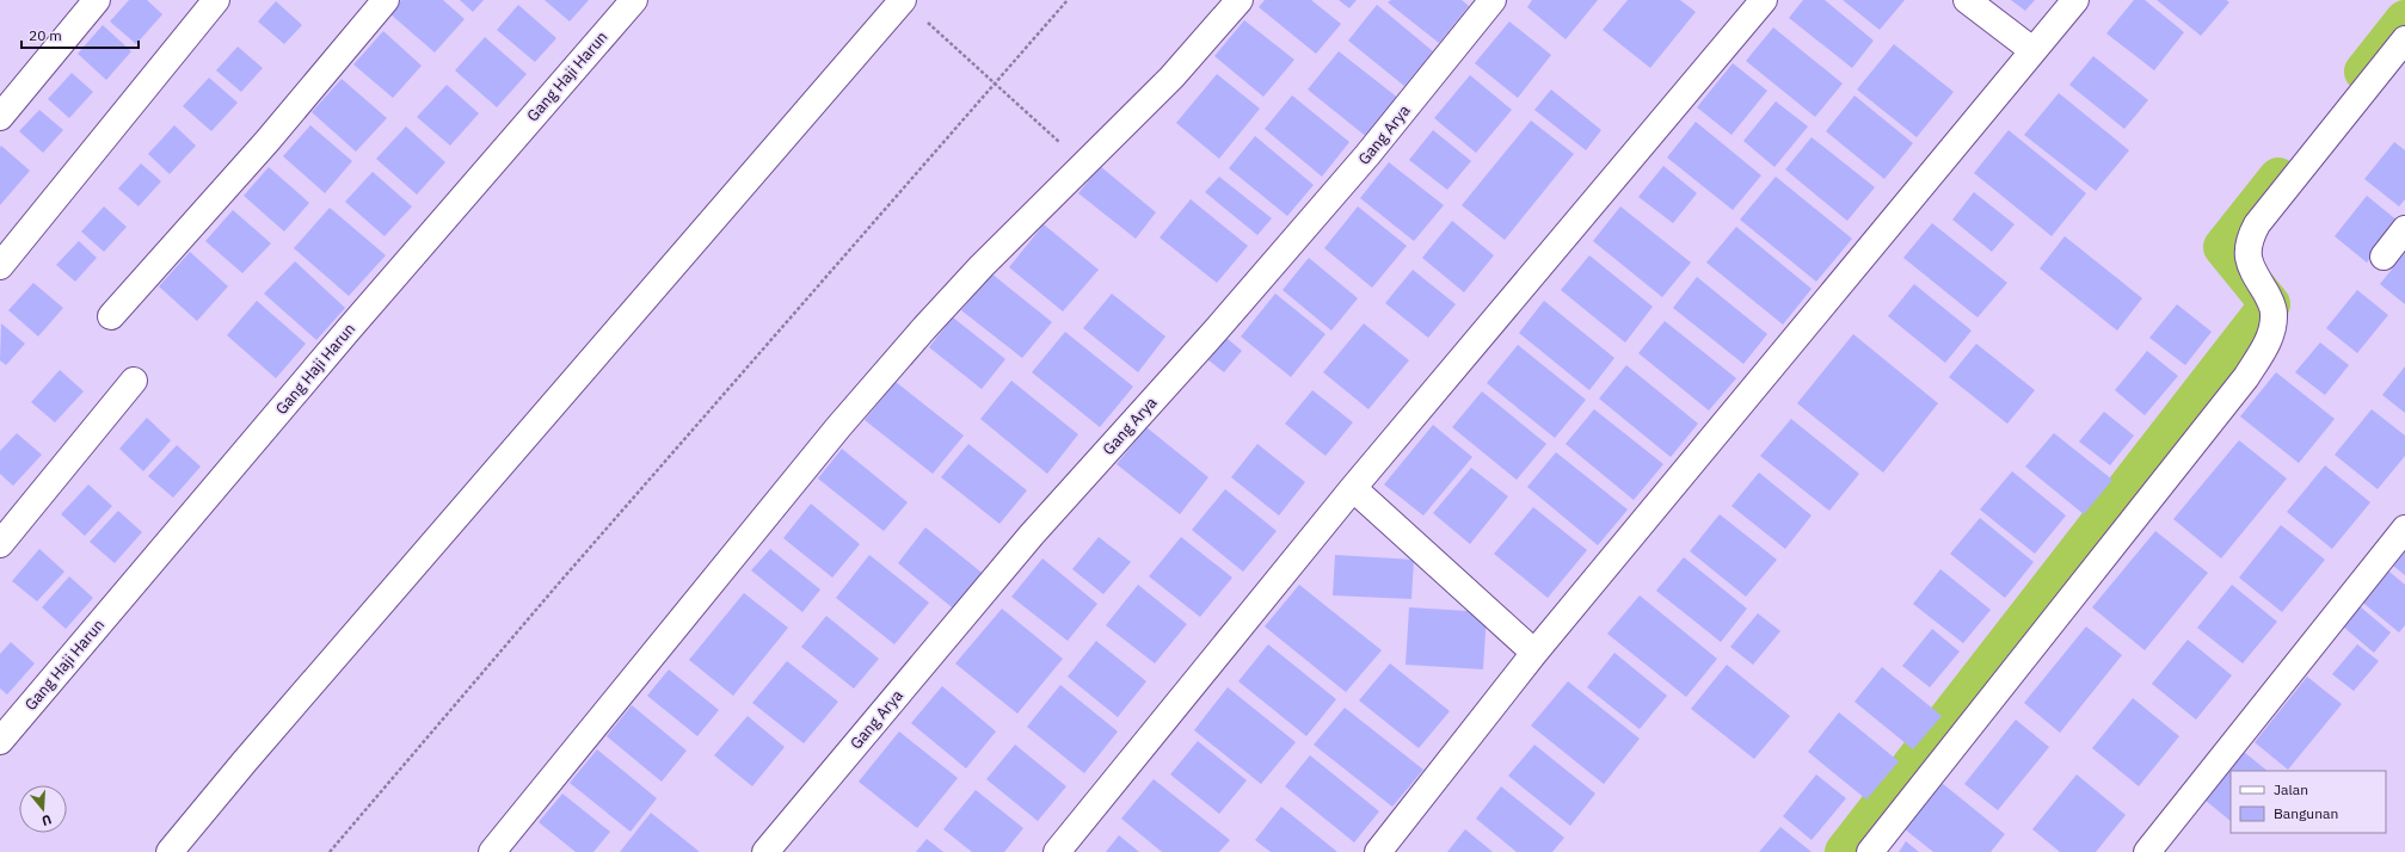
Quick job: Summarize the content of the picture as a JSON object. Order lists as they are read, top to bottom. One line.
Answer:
{"streets":{"street":["Gang Haji Harun","Gang Arya"]},"legend":["Jalan","Bangunan"],"scale_bar":"20 m","north":"bottom"}
